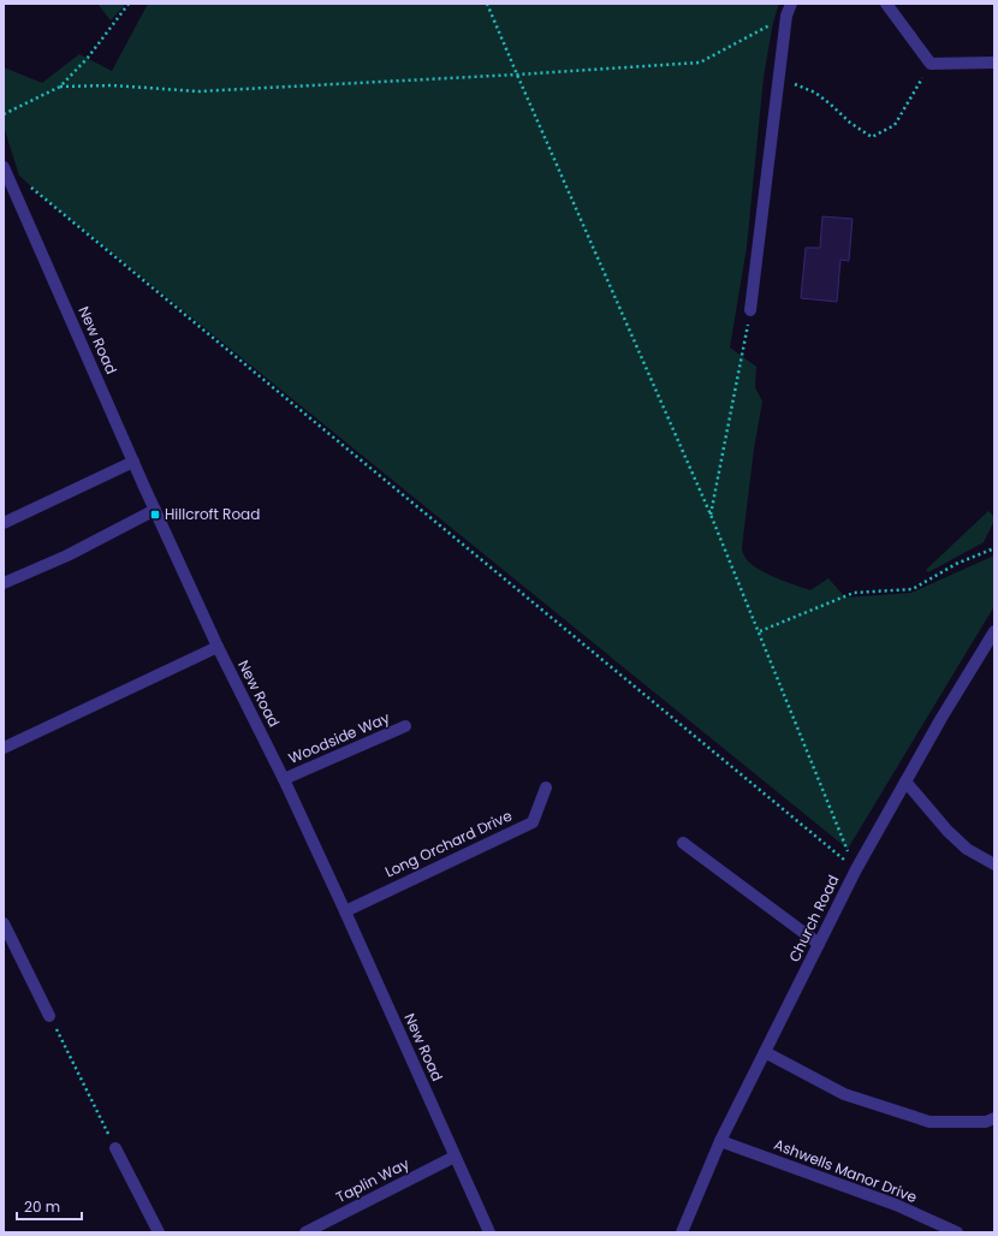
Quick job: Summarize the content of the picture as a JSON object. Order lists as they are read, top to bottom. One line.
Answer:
{"streets":{"street":["New Road","Woodside Way","Long Orchard Drive","Church Road","Ashwells Manor Drive","Taplin Way"]},"crossings":[["New Road","Woodside Way"],["New Road","Long Orchard Drive"],["New Road","Taplin Way"],["Church Road","Ashwells Manor Drive"]],"places":{"transit":["Hillcroft Road"]},"scale_bar":"20 m"}
